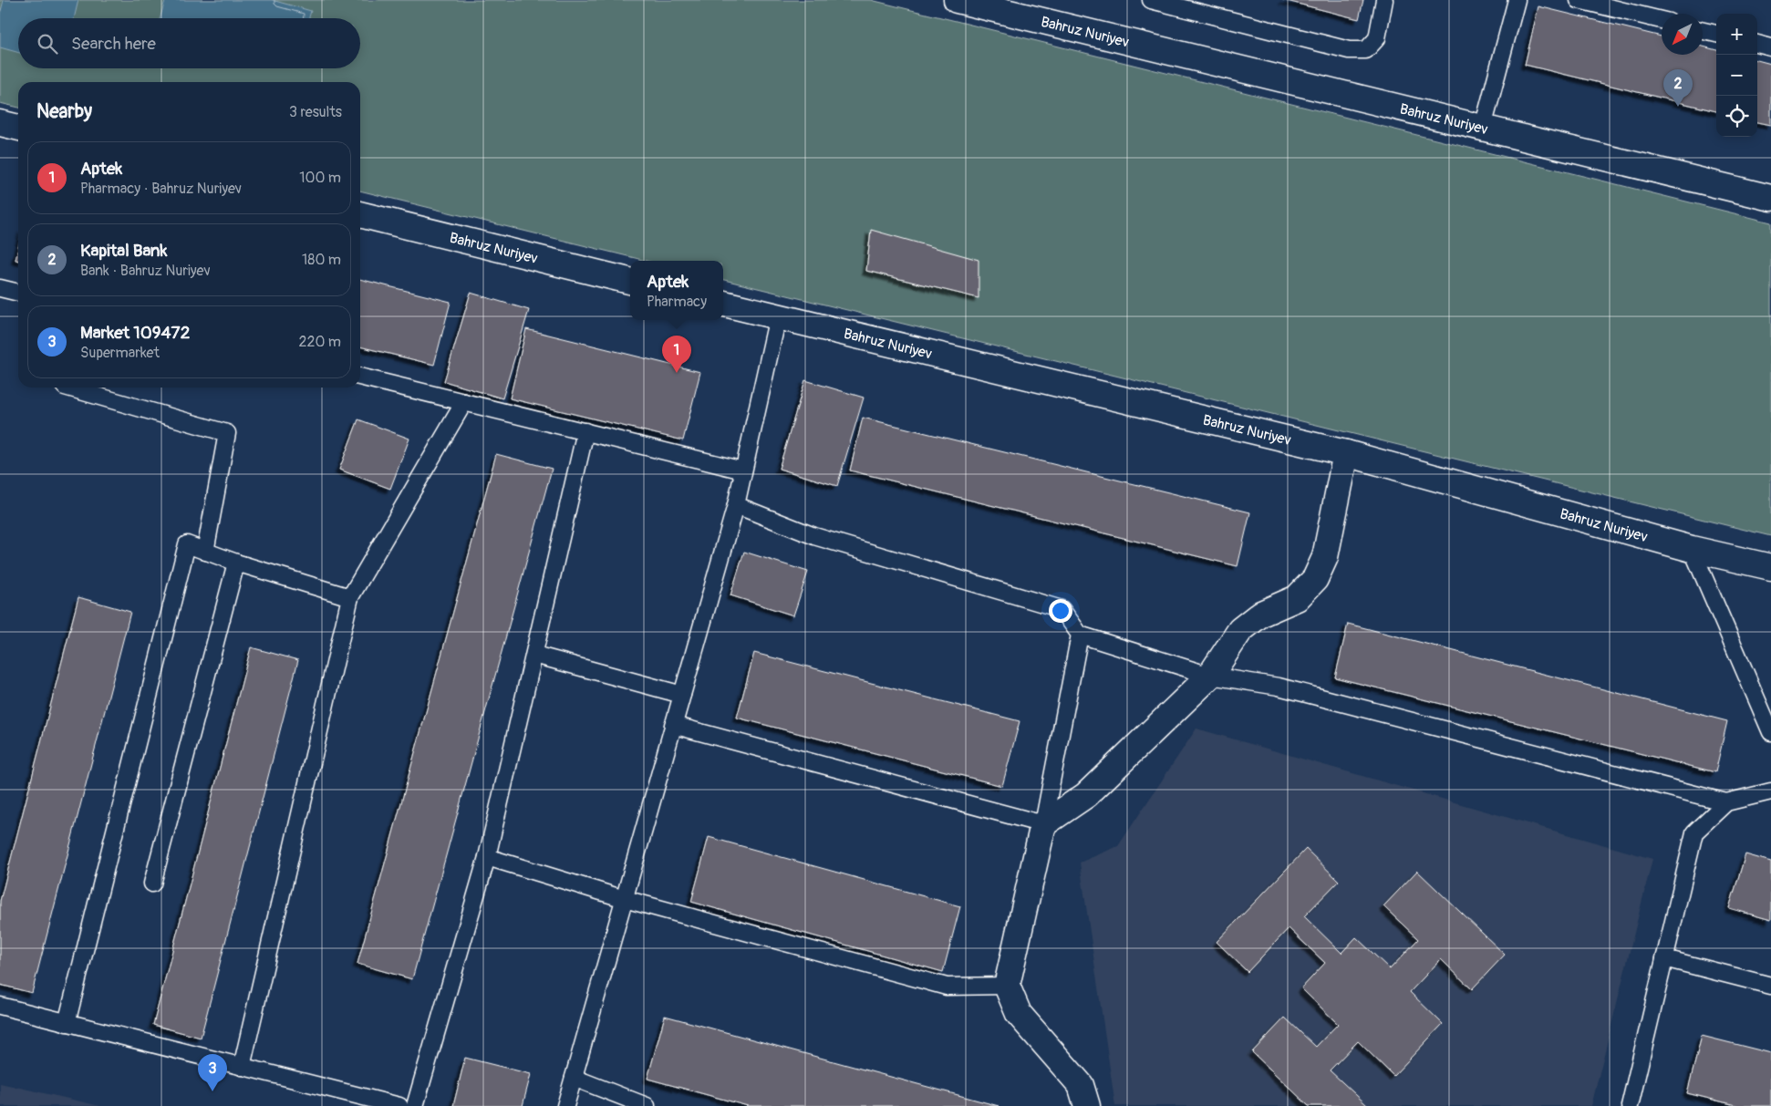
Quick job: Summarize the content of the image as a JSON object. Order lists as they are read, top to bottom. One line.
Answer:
{"streets":{"street":["Bahruz Nuriyev"]},"north":"bottom left","page":{"map_buttons":["+","−"],"search":"Search here","pins":["2","1","3"],"heading":["Nearby","3 results"],"list":[{"mark":"1","name":"Aptek","note":"Pharmacy · Bahruz Nuriyev","value":"100 m"},{"mark":"2","name":"Kapital Bank","note":"Bank · Bahruz Nuriyev","value":"180 m"},{"mark":"3","name":"Market 109472","note":"Supermarket","value":"220 m"}],"popup":["Aptek","Pharmacy"]}}
